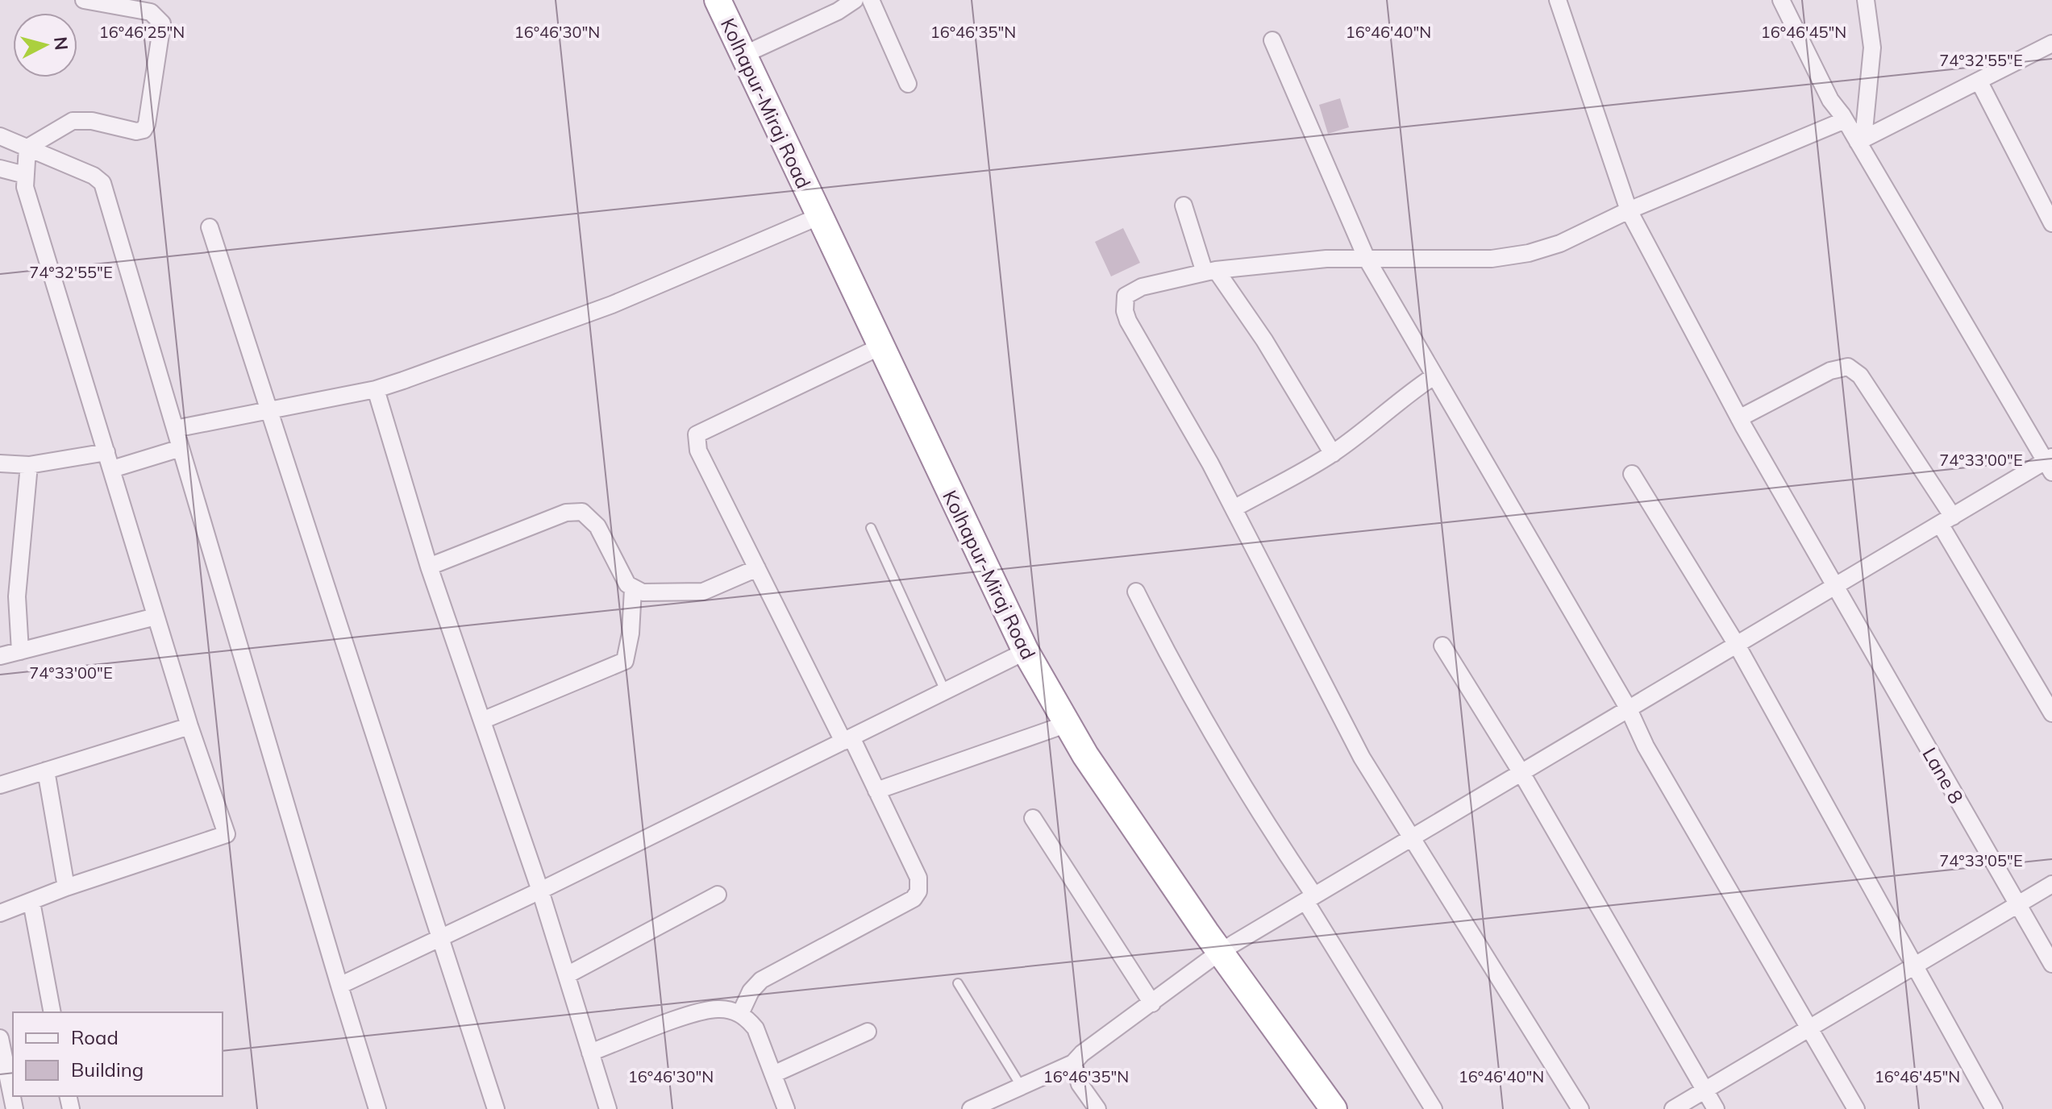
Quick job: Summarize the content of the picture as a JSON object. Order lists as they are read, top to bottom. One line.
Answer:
{"streets":{"highway":["Kolhapur-Miraj Road"],"street":["Lane 8"]},"legend":["Road","Building"],"north":"right","coordinates":["16°46'25\"N","16°46'30\"N","16°46'35\"N","16°46'40\"N","16°46'45\"N","74°32'55\"E","74°33'00\"E","74°33'05\"E"]}
